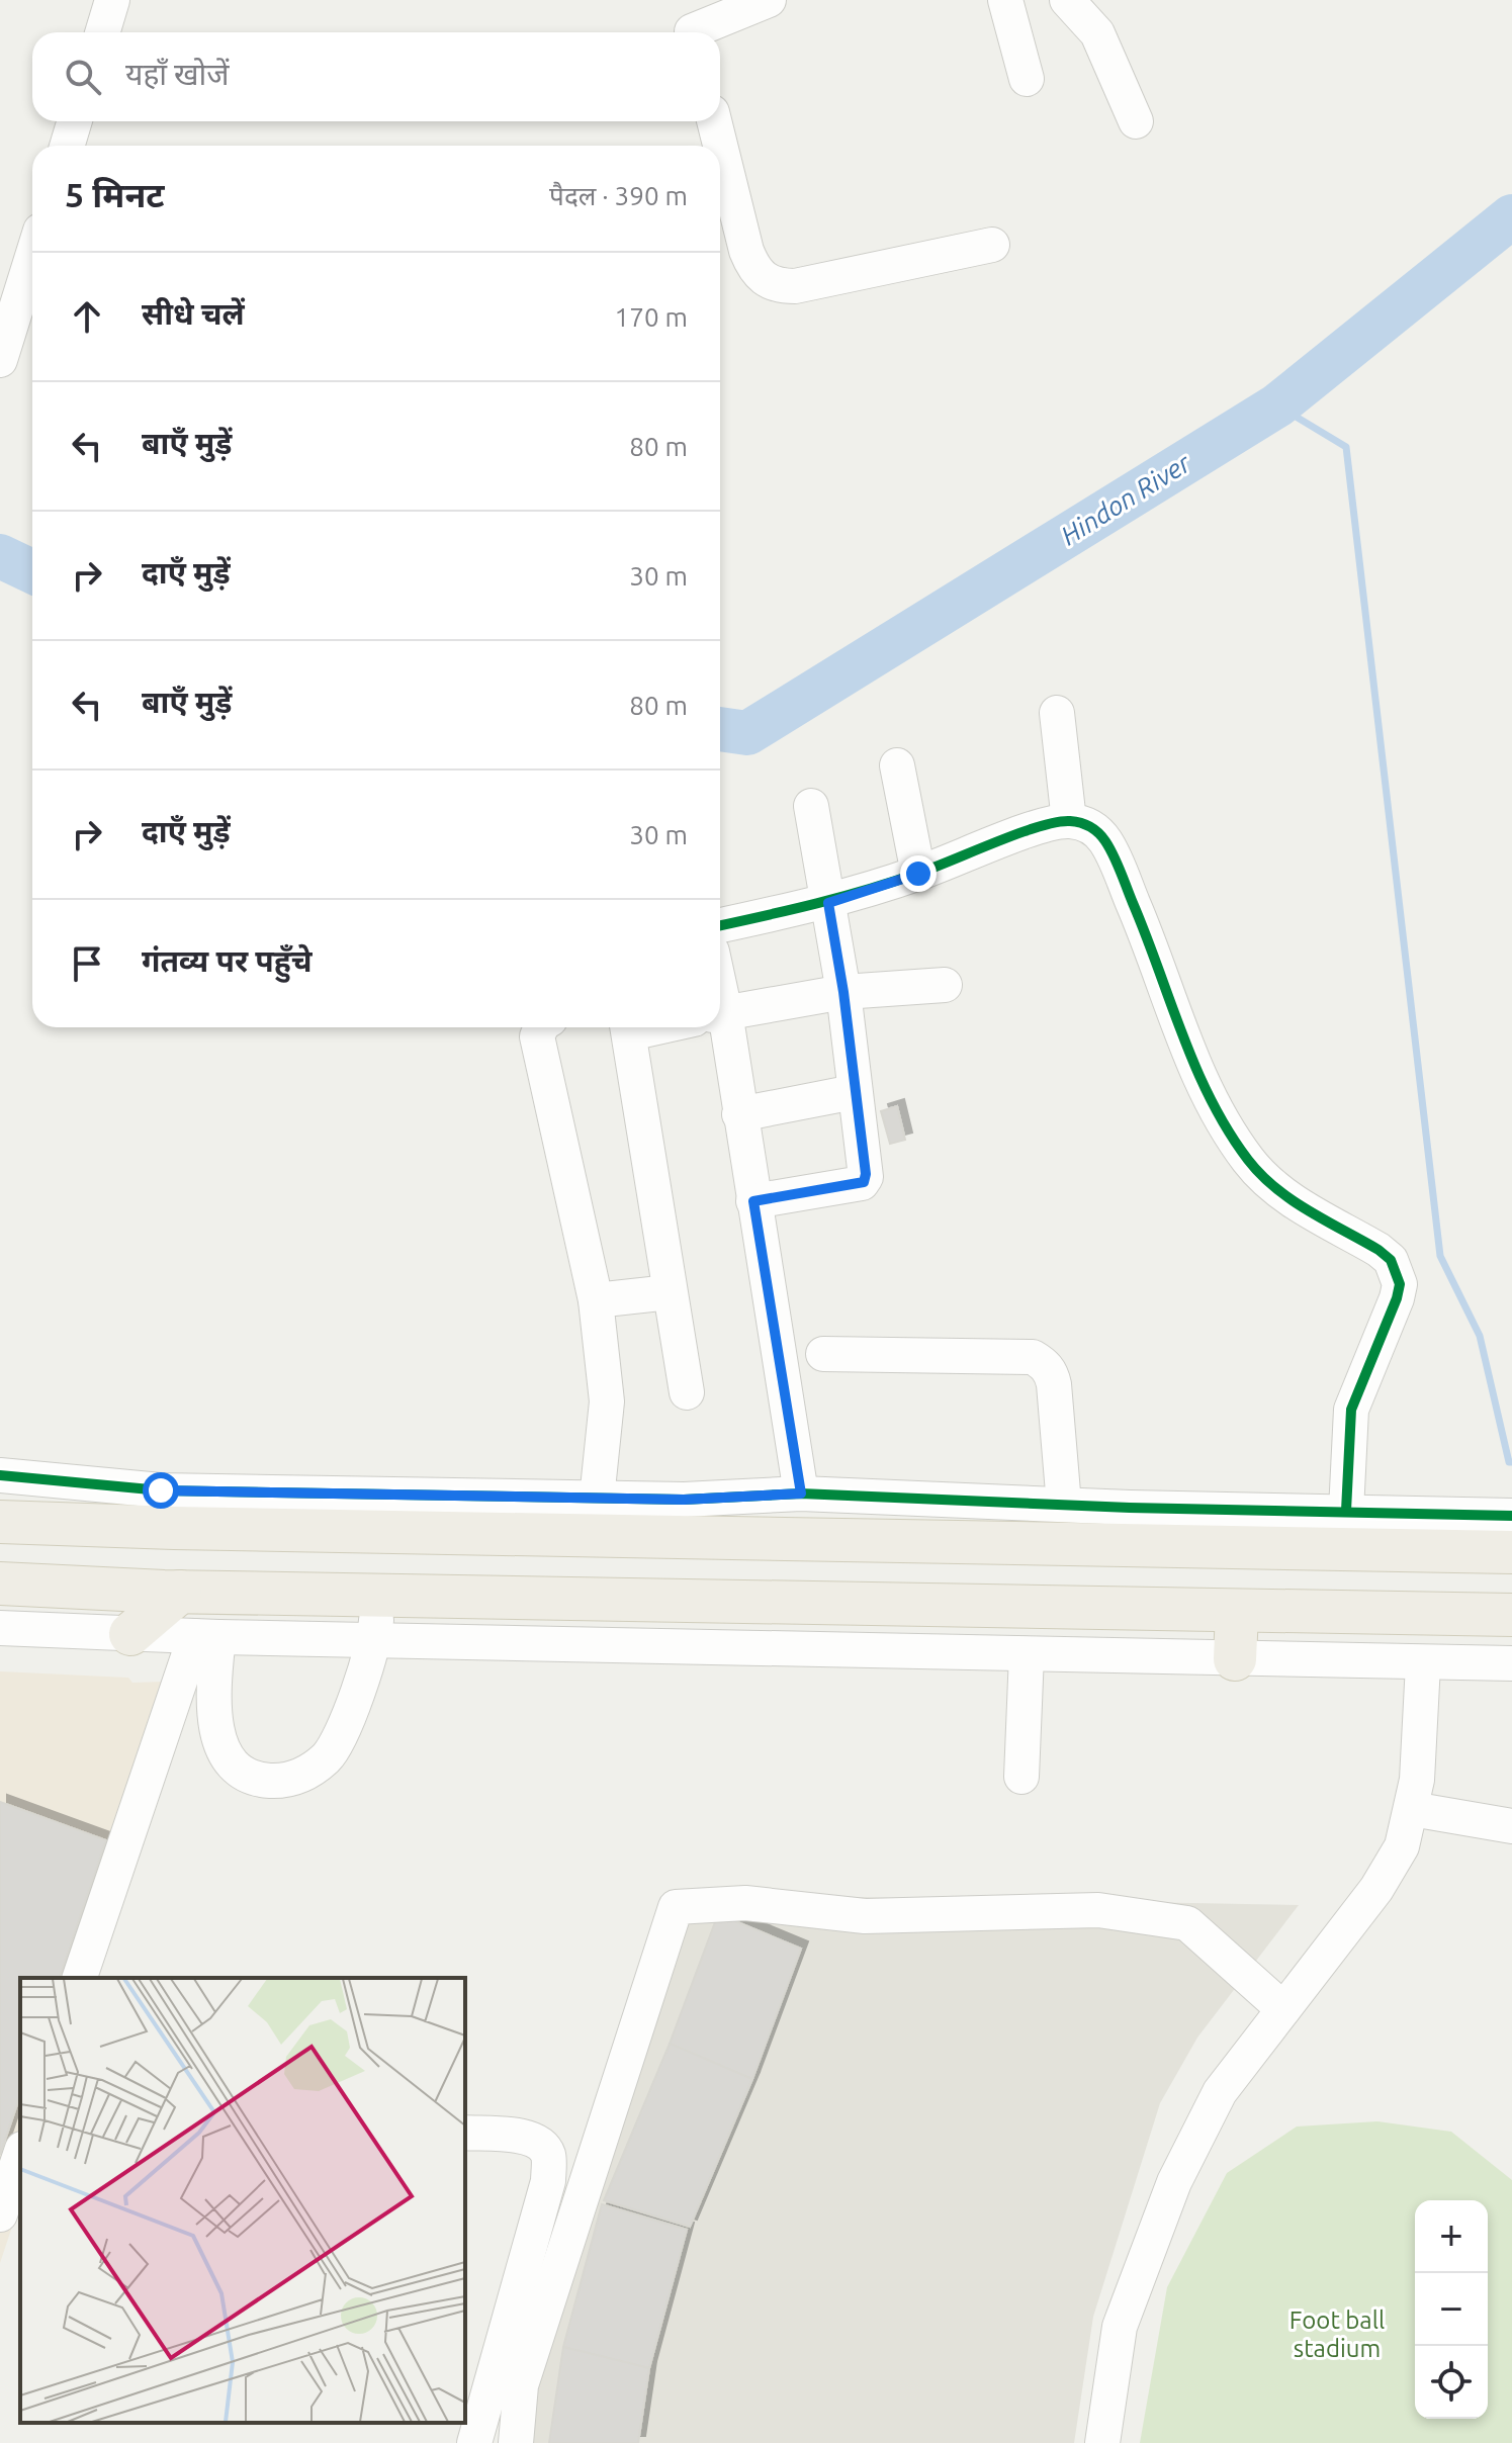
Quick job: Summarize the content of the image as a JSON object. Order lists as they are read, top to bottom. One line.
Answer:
{"water":["Hindon River"],"parks":["Foot ball stadium"],"page":{"search":"यहाँ खोजें","heading":["5 मिनट","पैदल · 390 m"],"list":[["सीधे चलें","170 m"],["बाएँ मुड़ें","80 m"],["दाएँ मुड़ें","30 m"],["बाएँ मुड़ें","80 m"],["दाएँ मुड़ें","30 m"],"गंतव्य पर पहुँचे"],"map_buttons":["+","−"]}}
